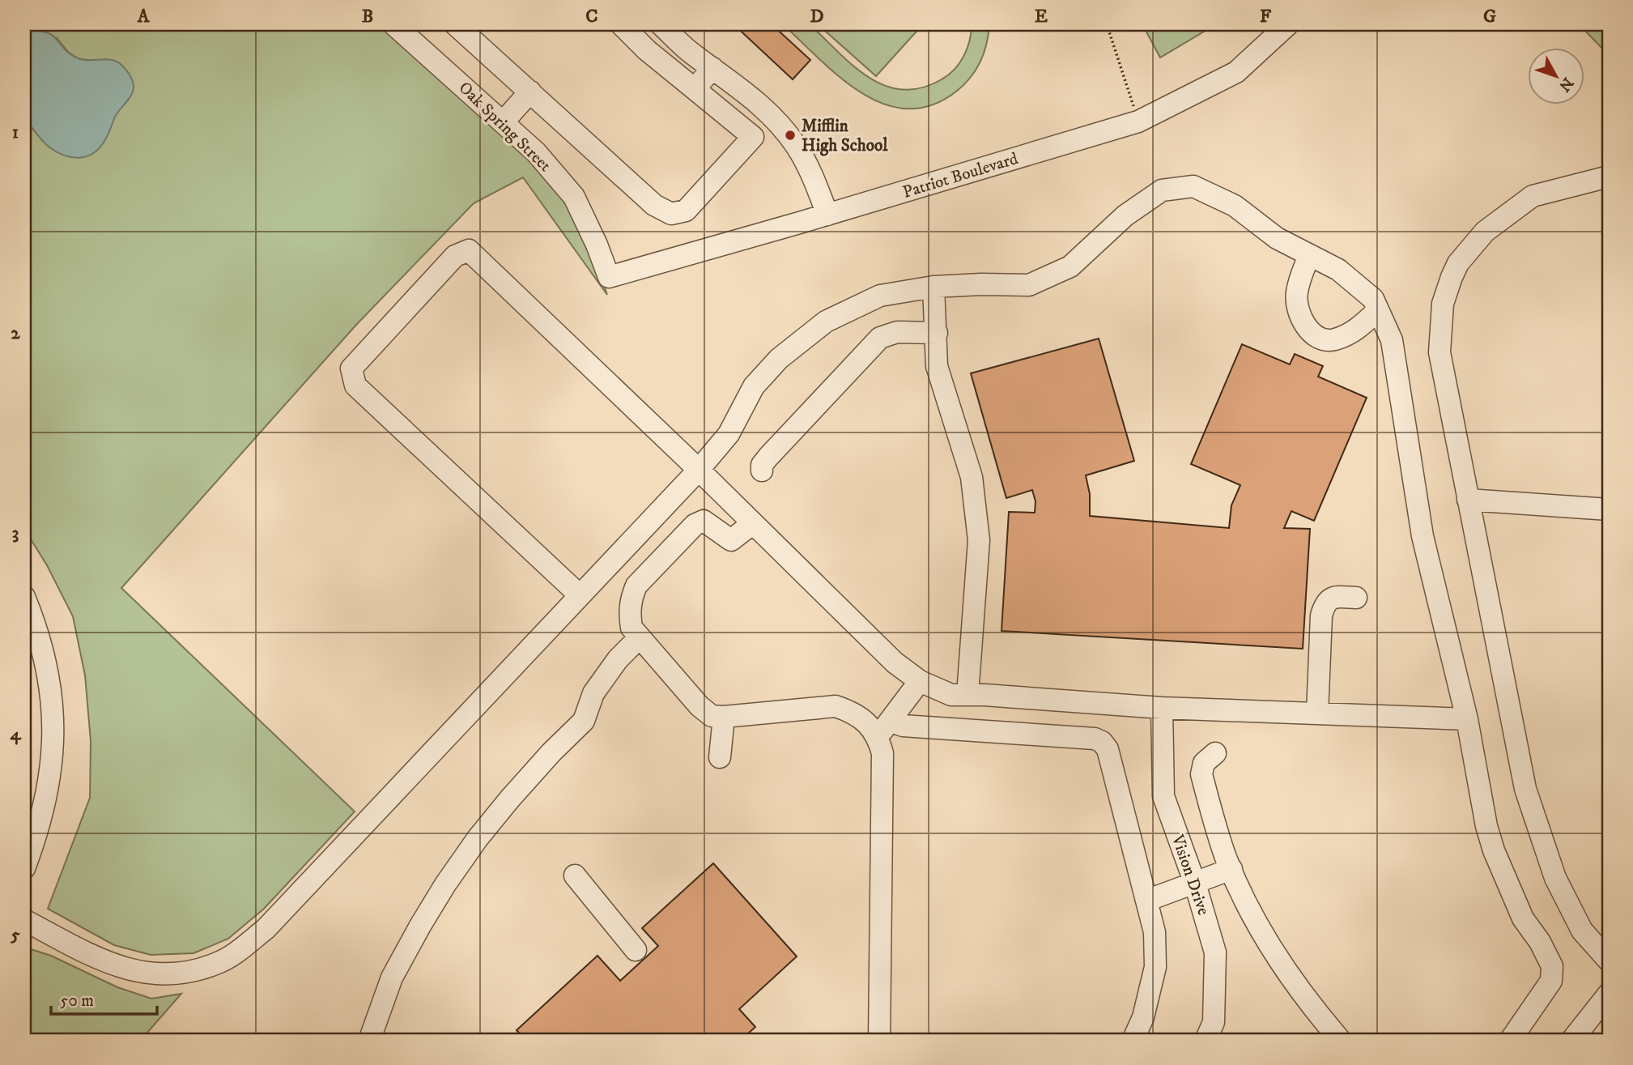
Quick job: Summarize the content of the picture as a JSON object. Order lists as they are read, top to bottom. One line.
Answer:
{"streets":{"street":["Oak Spring Street","Patriot Boulevard","Vision Drive"]},"crossings":[["Oak Spring Street","Patriot Boulevard"]],"places":["Mifflin High School"],"scale_bar":"50 m","north":"bottom right","grid":{"columns":["A","B","C","D","E","F","G"],"rows":["1","2","3","4","5"]}}
